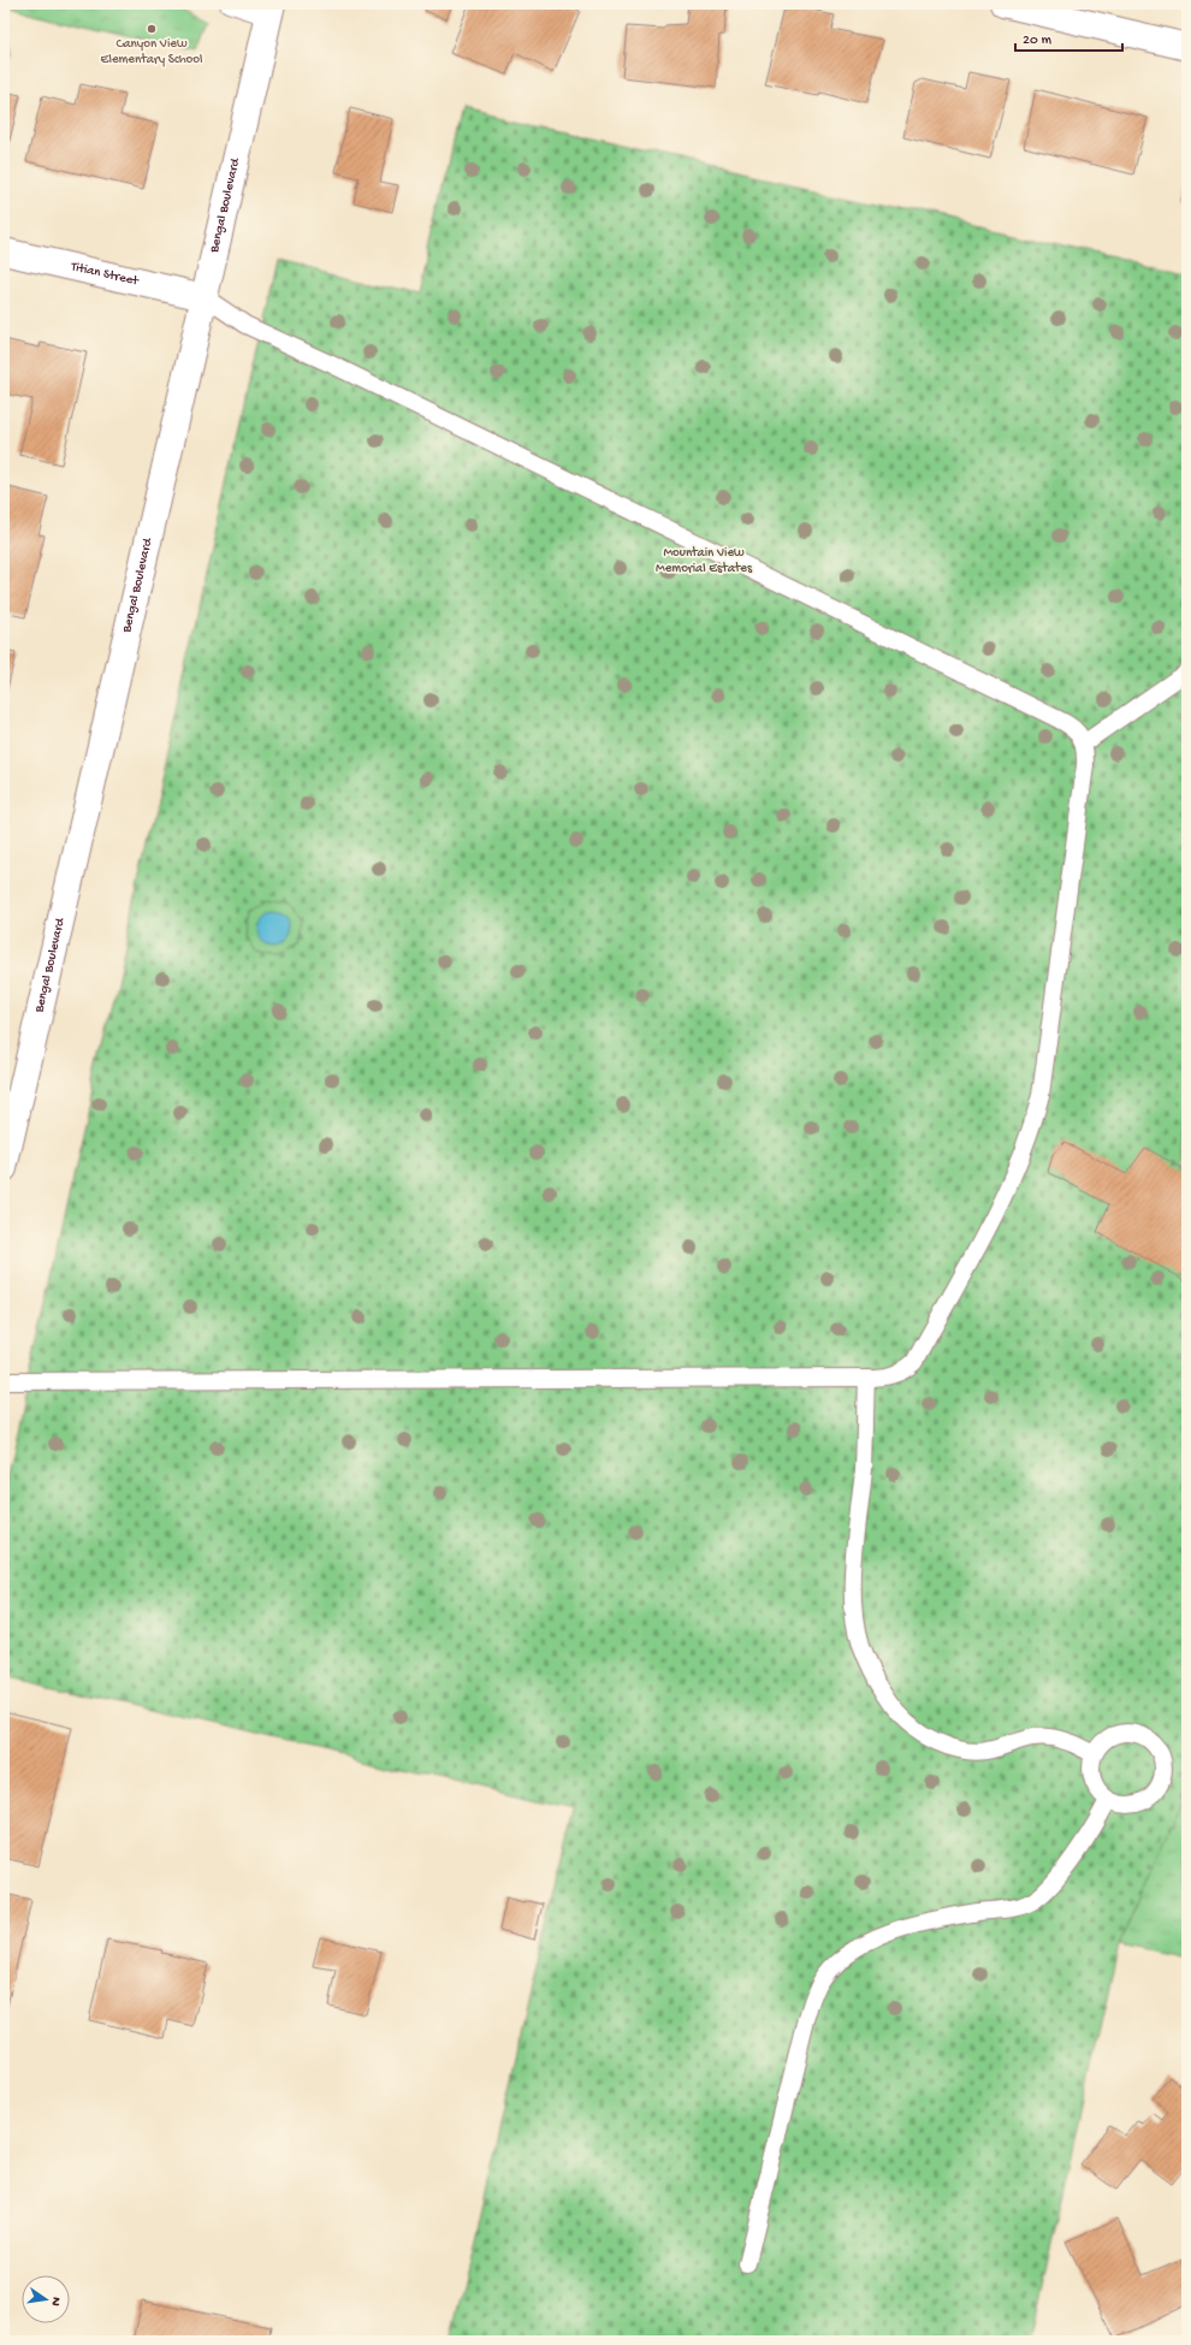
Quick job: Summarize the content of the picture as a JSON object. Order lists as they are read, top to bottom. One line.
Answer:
{"streets":{"main road":["Bengal Boulevard","Titian Street"]},"crossings":[["Bengal Boulevard","Titian Street"]],"parks":["Mountain View Memorial Estates"],"places":["Canyon View Elementary School"],"scale_bar":"20 m","north":"right"}
